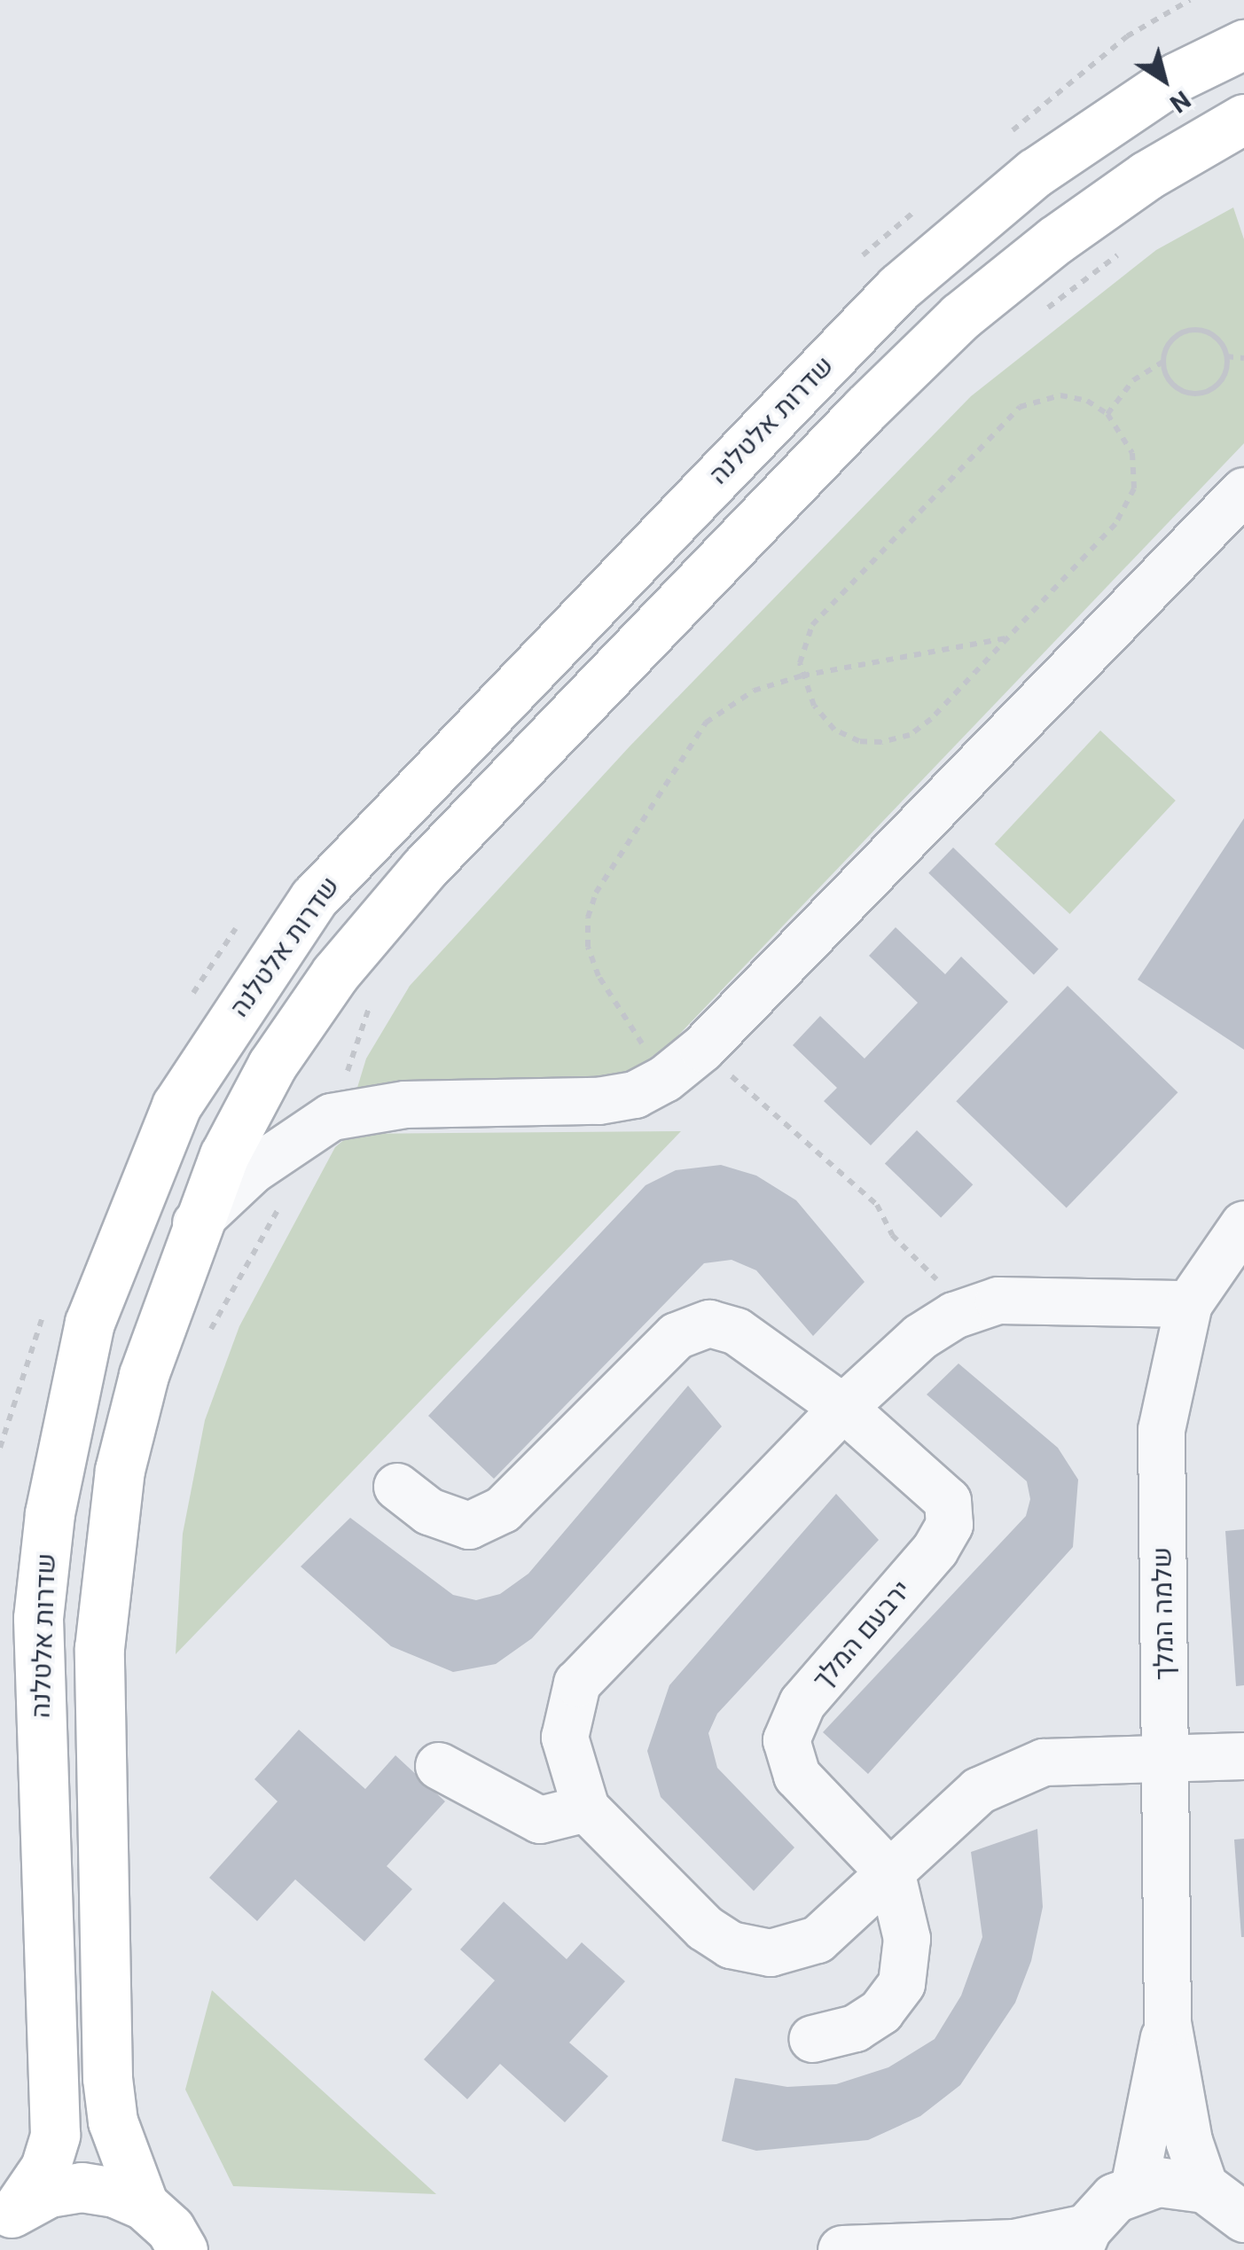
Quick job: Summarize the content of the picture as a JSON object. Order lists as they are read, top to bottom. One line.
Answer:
{"streets":{"main road":["שדרות אלטלנה"],"street":["שלמה המלך","ירבעם המלך"]},"north":"bottom right"}
